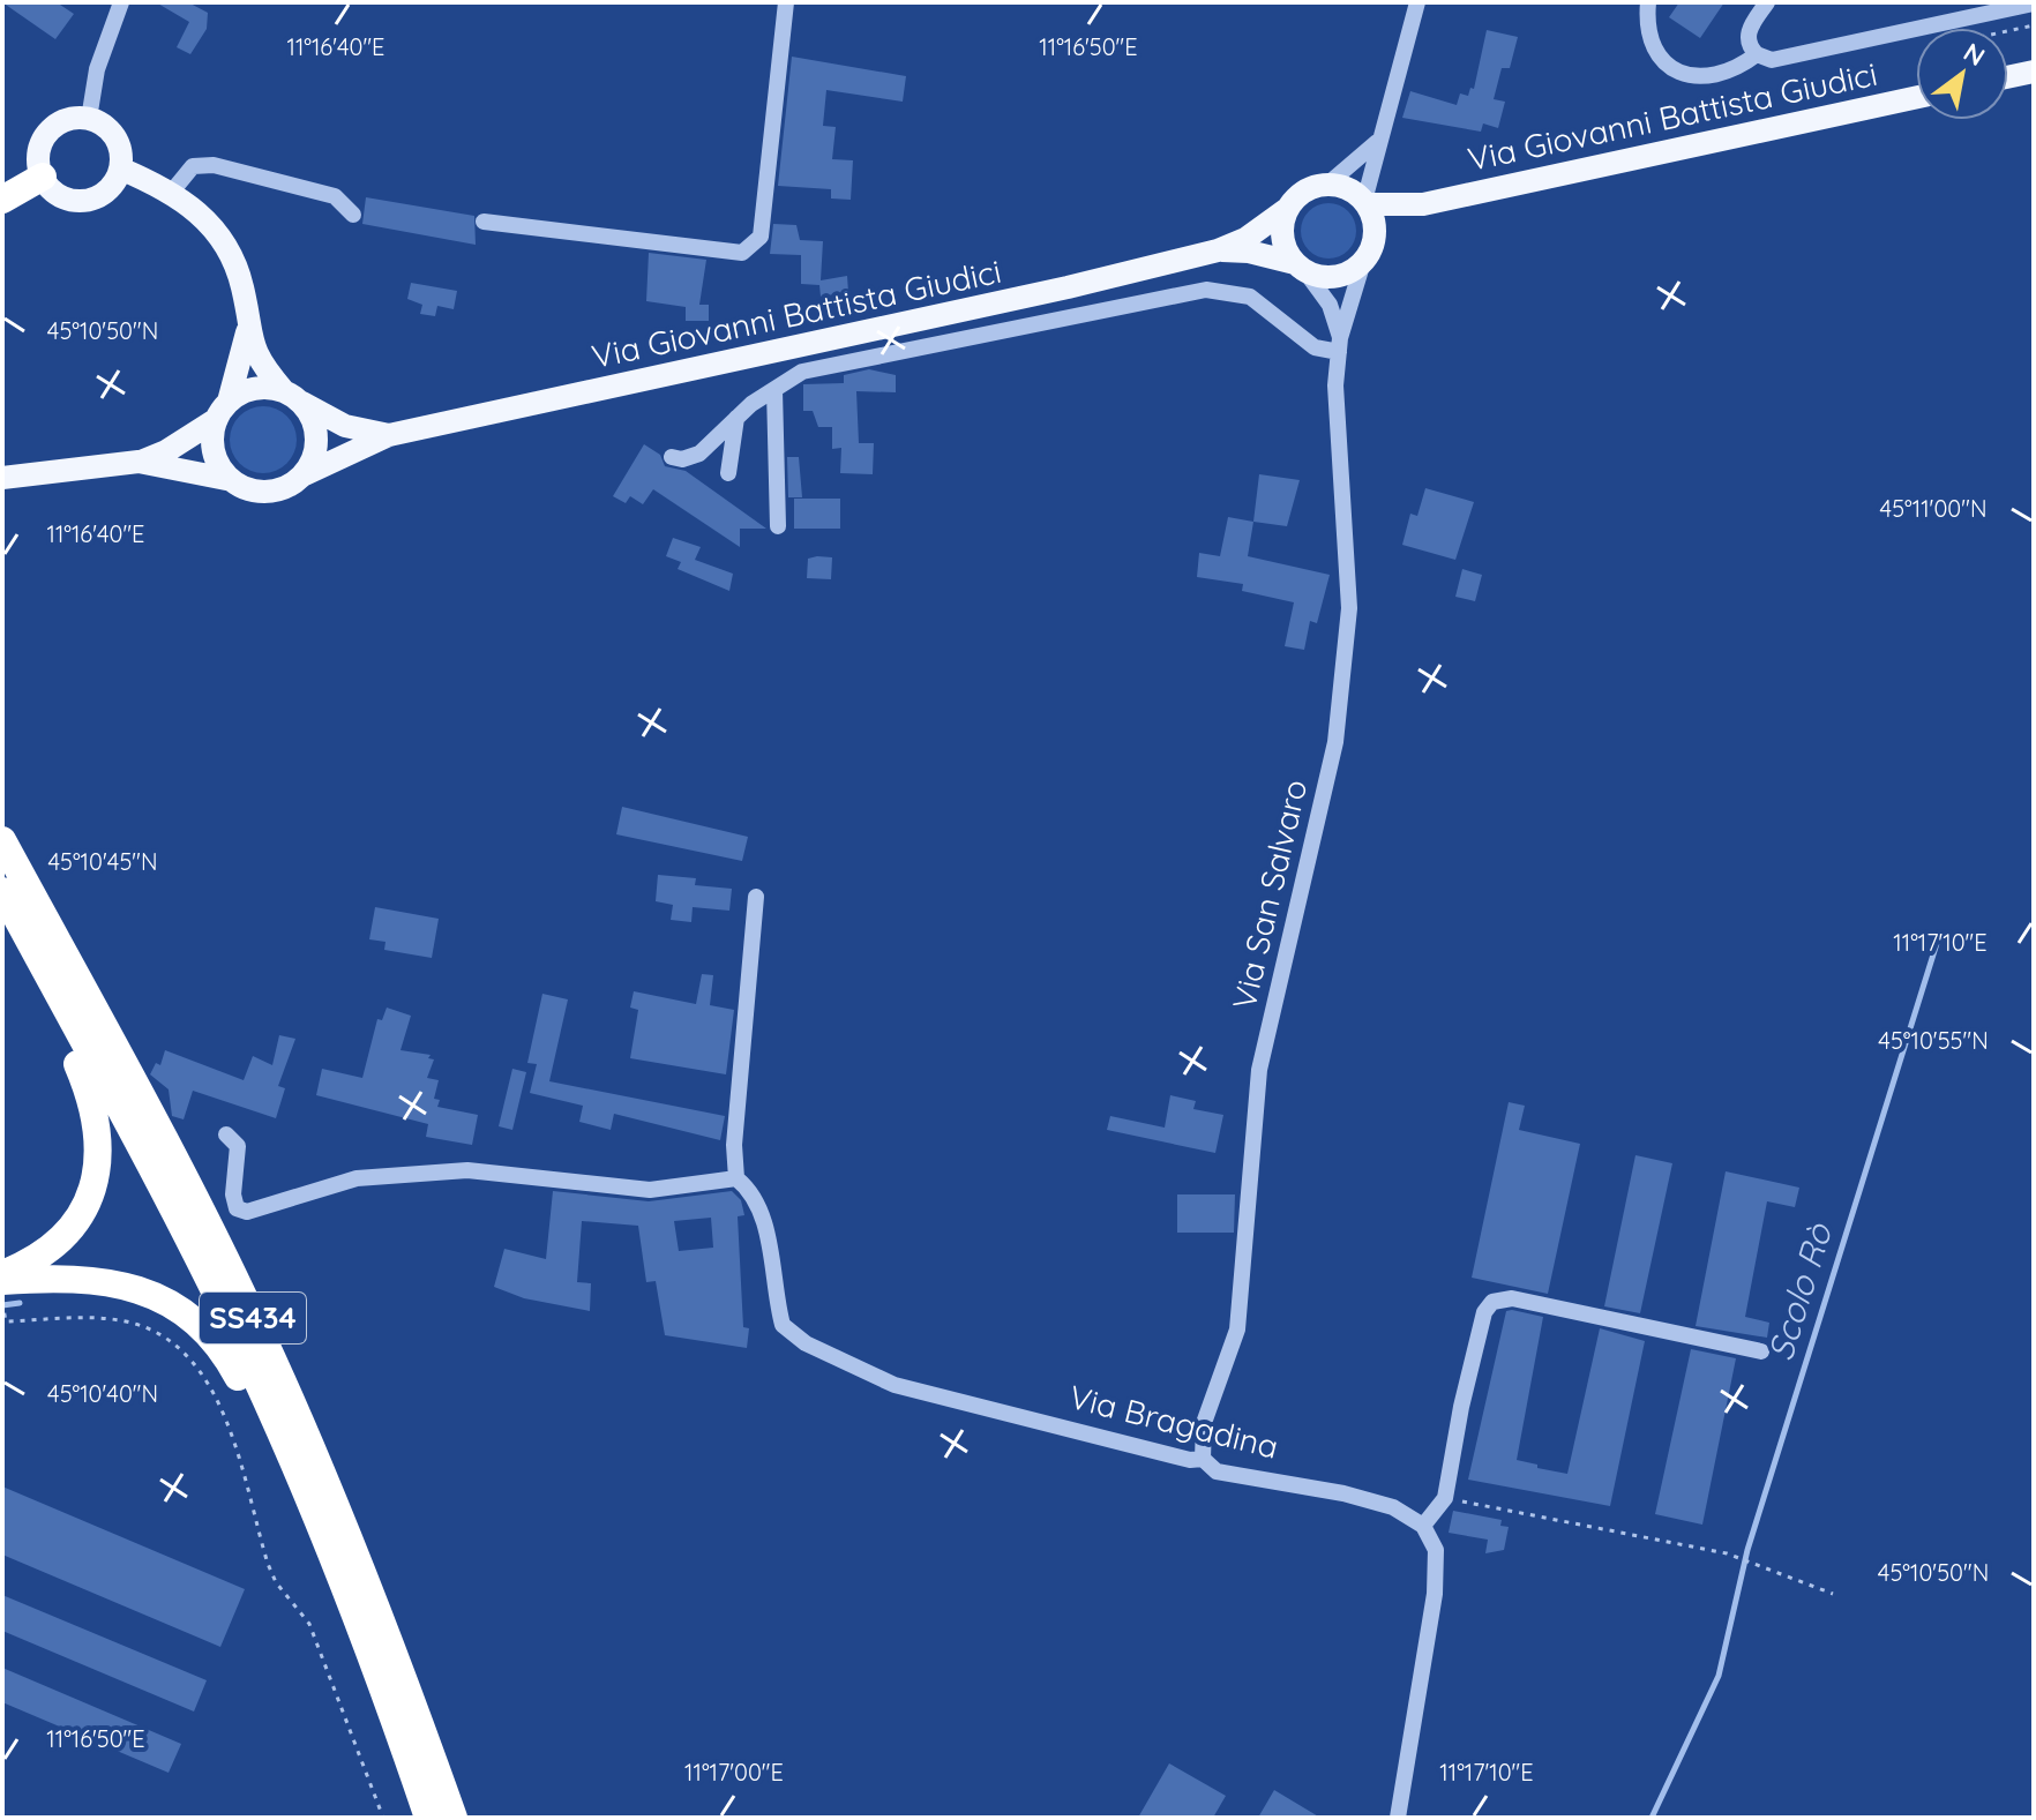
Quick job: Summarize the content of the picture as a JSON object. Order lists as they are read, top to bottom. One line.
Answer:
{"streets":{"highway":["SS434"],"main road":["Via Giovanni Battista Giudici"],"street":["Via San Salvaro","Via Bragadina"]},"crossings":[["Via Giovanni Battista Giudici","Via San Salvaro"],["Via San Salvaro","Via Bragadina"]],"water":["Scolo Rò"],"north":"top right","coordinates":["11°16'40\"E","11°16'50\"E","45°10'50\"N","45°11'00\"N","45°10'45\"N","11°17'10\"E","45°10'55\"N","45°10'40\"N","11°17'00\"E"]}
